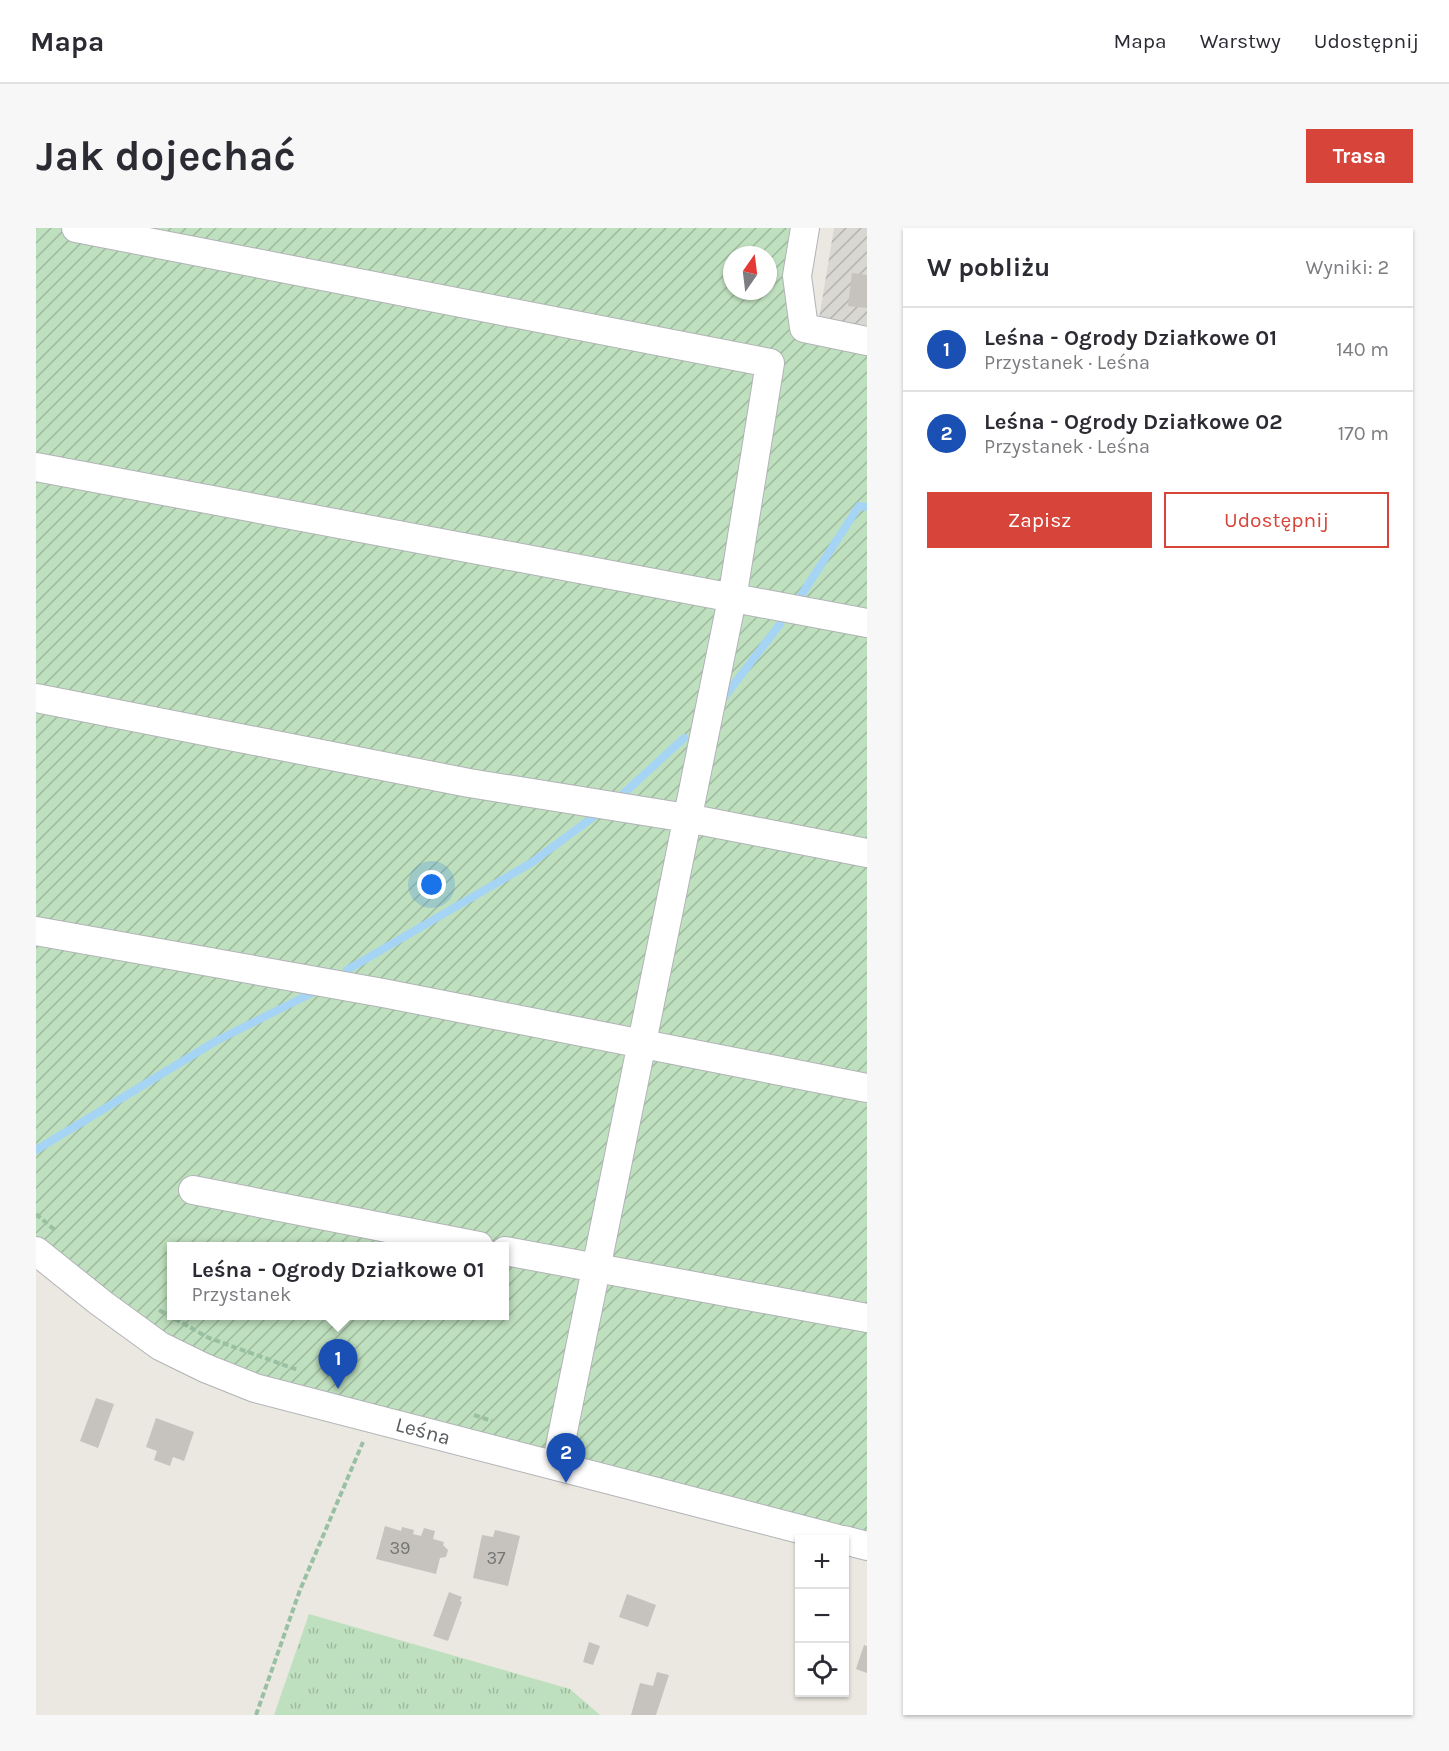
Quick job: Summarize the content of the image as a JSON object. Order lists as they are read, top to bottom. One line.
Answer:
{"streets":{"street":["Leśna"]},"house_numbers":["39","37"],"north":"top","page":{"header":"Mapa","nav":["Mapa","Warstwy","Udostępnij"],"buttons":["Trasa",["Zapisz","Udostępnij"]],"title":"Jak dojechać","heading":["W pobliżu","Wyniki: 2"],"list":[{"mark":"1","name":"Leśna - Ogrody Działkowe 01","note":"Przystanek · Leśna","value":"140 m"},{"mark":"2","name":"Leśna - Ogrody Działkowe 02","note":"Przystanek · Leśna","value":"170 m"}],"popup":["Leśna - Ogrody Działkowe 01","Przystanek"],"pins":["1","2"],"map_buttons":["+","−"]}}
